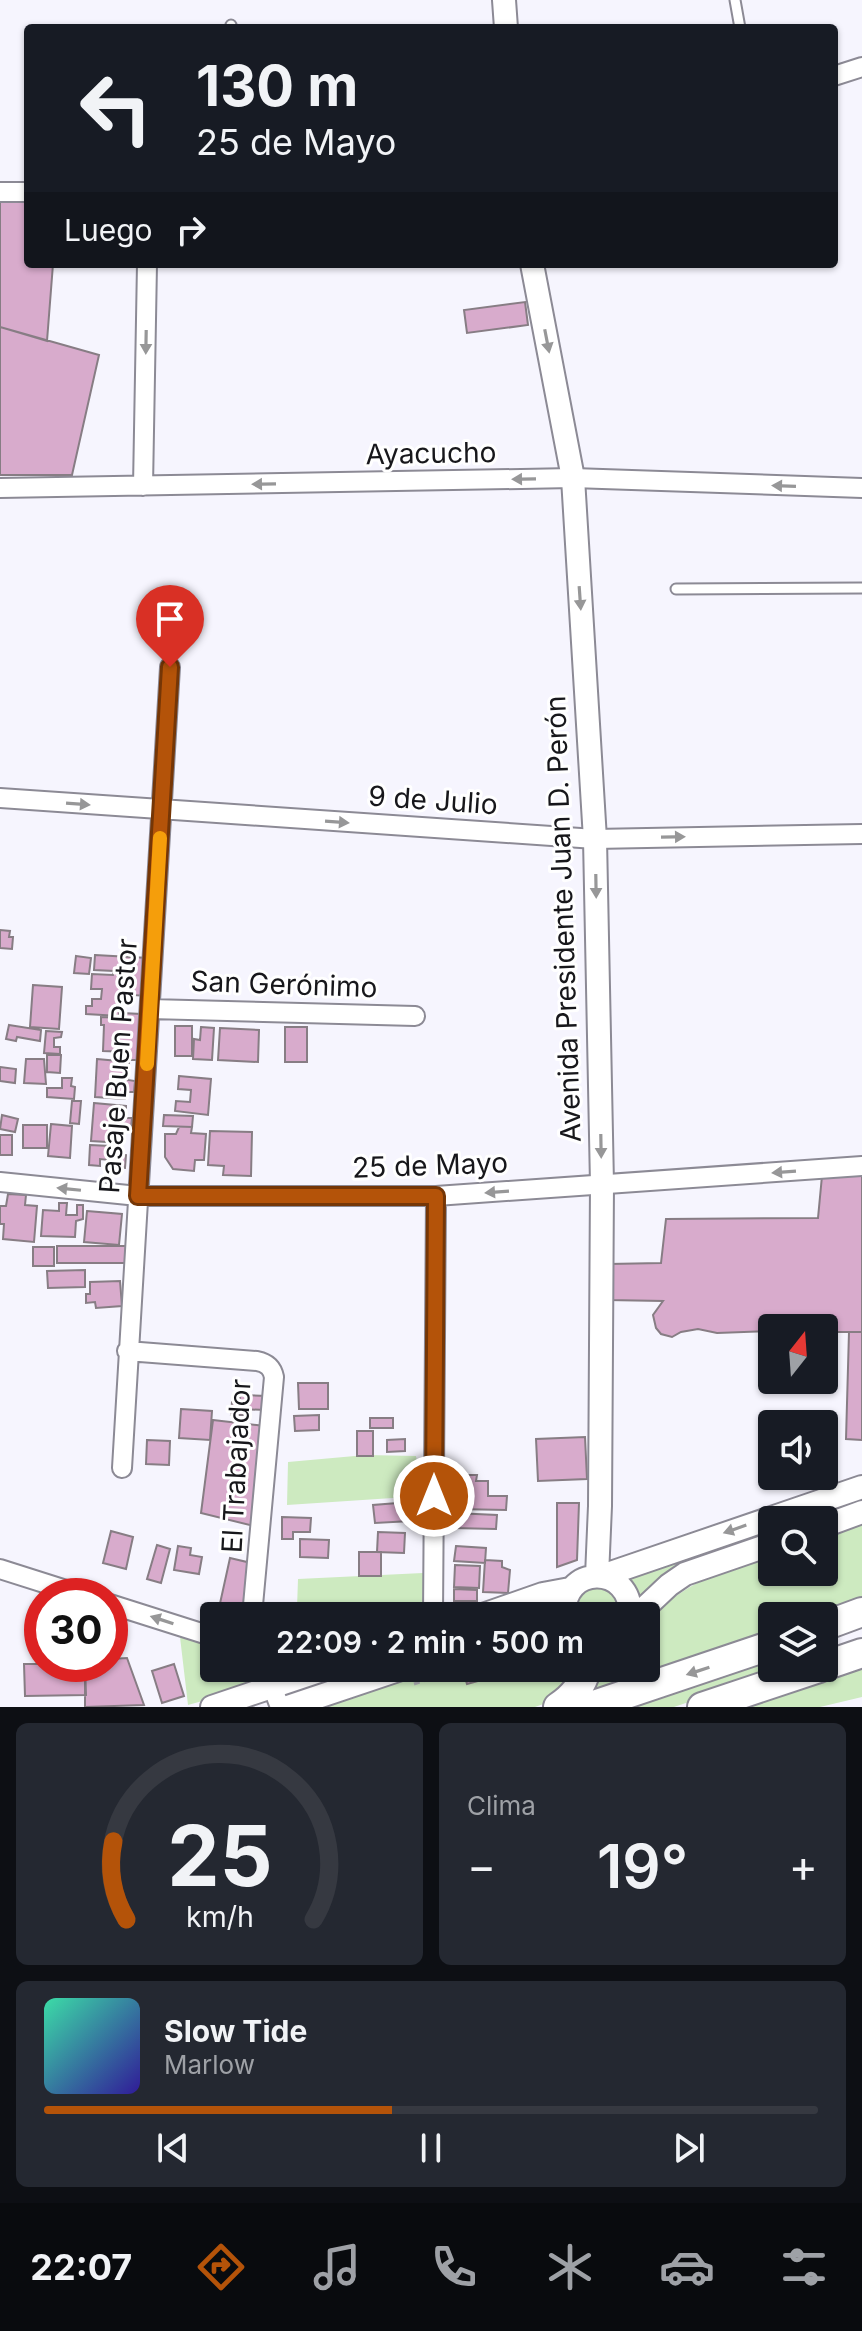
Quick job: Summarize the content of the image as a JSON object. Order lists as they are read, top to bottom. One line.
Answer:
{"streets":{"street":["Ayacucho","9 de Julio","Avenida Presidente Juan D. Perón","San Gerónimo","Pasaje Buen Pastor","25 de Mayo","El Trabajador"]},"crossings":[["Ayacucho","Avenida Presidente Juan D. Perón"],["9 de Julio","Avenida Presidente Juan D. Perón"],["9 de Julio","Pasaje Buen Pastor"],["Avenida Presidente Juan D. Perón","25 de Mayo"],["San Gerónimo","Pasaje Buen Pastor"],["Pasaje Buen Pastor","25 de Mayo"],["Pasaje Buen Pastor","El Trabajador"]],"one_way":["Ayacucho","9 de Julio","Avenida Presidente Juan D. Perón","25 de Mayo"],"north":"top","page":{"turn":["130 m","25 de Mayo"],"then":"Luego","limit":"30","trip":"22:09 · 2 min · 500 m","tile":"Clima","heat":["−","19°","+"],"song":["Slow Tide","Marlow"],"tabs":"22:07","gauge":["25","km/h"]}}
